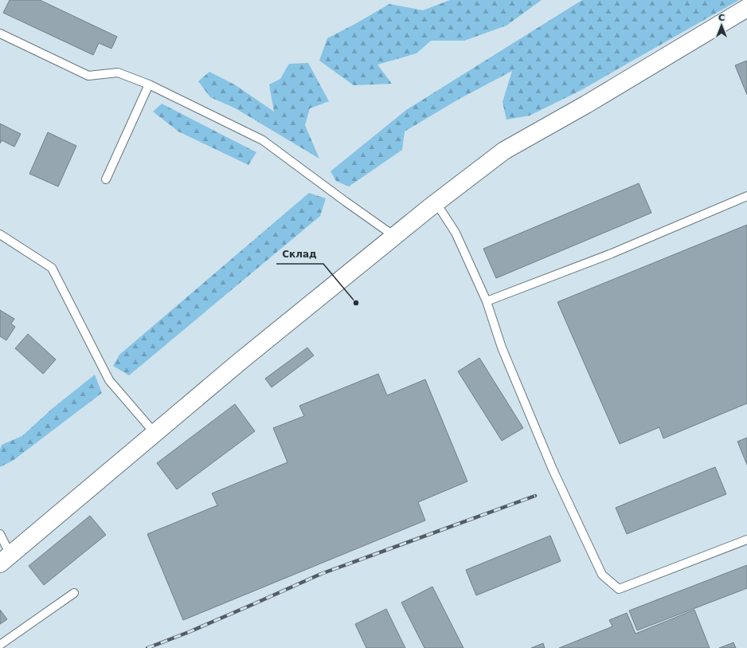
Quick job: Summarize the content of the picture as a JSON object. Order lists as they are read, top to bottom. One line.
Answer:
{"places":["Склад"],"north":"top"}
